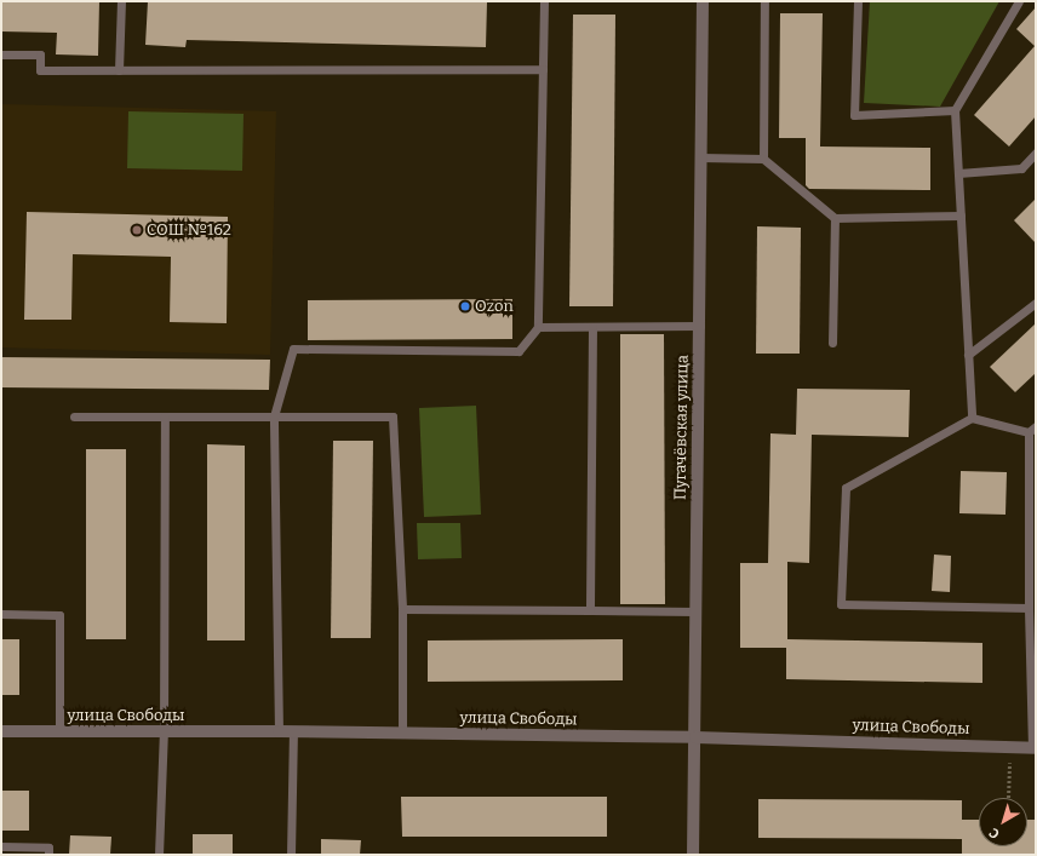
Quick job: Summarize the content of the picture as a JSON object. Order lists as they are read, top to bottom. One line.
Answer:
{"streets":{"street":["Пугачёвская улица","улица Свободы"]},"crossings":[["Пугачёвская улица","улица Свободы"]],"places":["СОШ №162","Ozon"],"north":"bottom left"}
